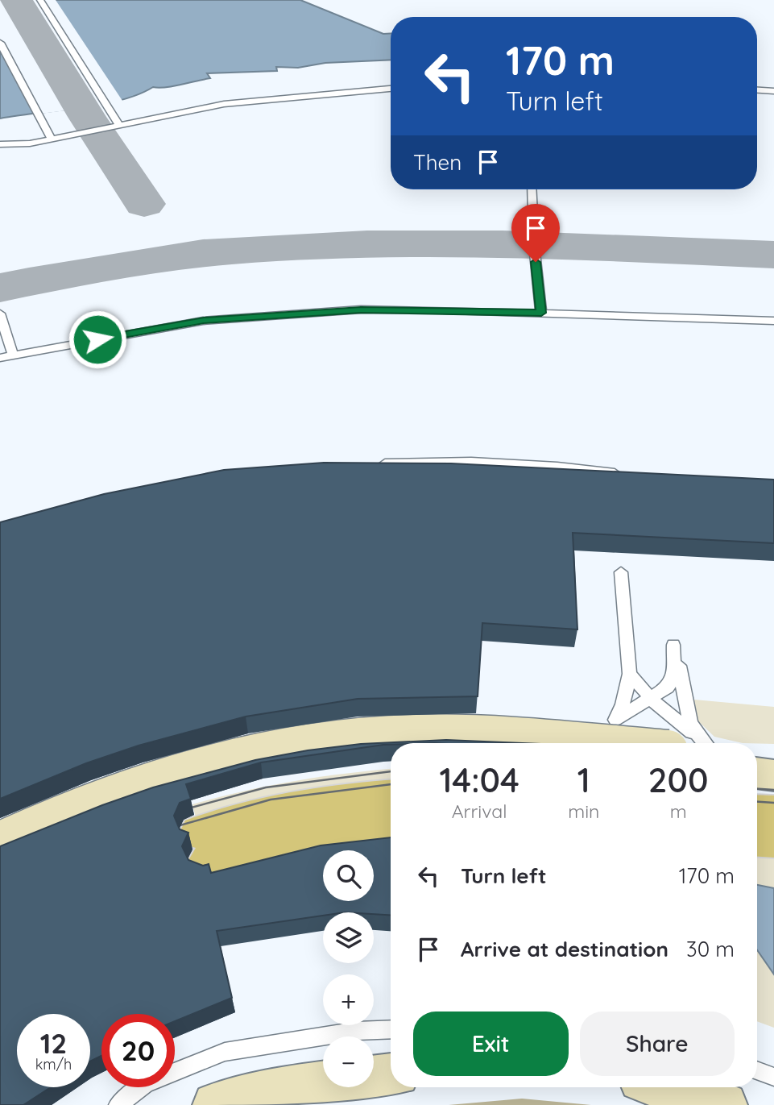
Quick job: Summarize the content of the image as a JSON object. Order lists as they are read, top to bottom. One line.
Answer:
{"page":{"turn":["170 m","Turn left"],"then":"Then","eta":["14:04","Arrival","1","min","200","m"],"list":[{"name":"Turn left","value":"170 m"},{"name":"Arrive at destination","value":"30 m"}],"map_buttons":["+","−"],"buttons":["Exit","Share"],"speed":"12 km/h","limit":"20"}}
